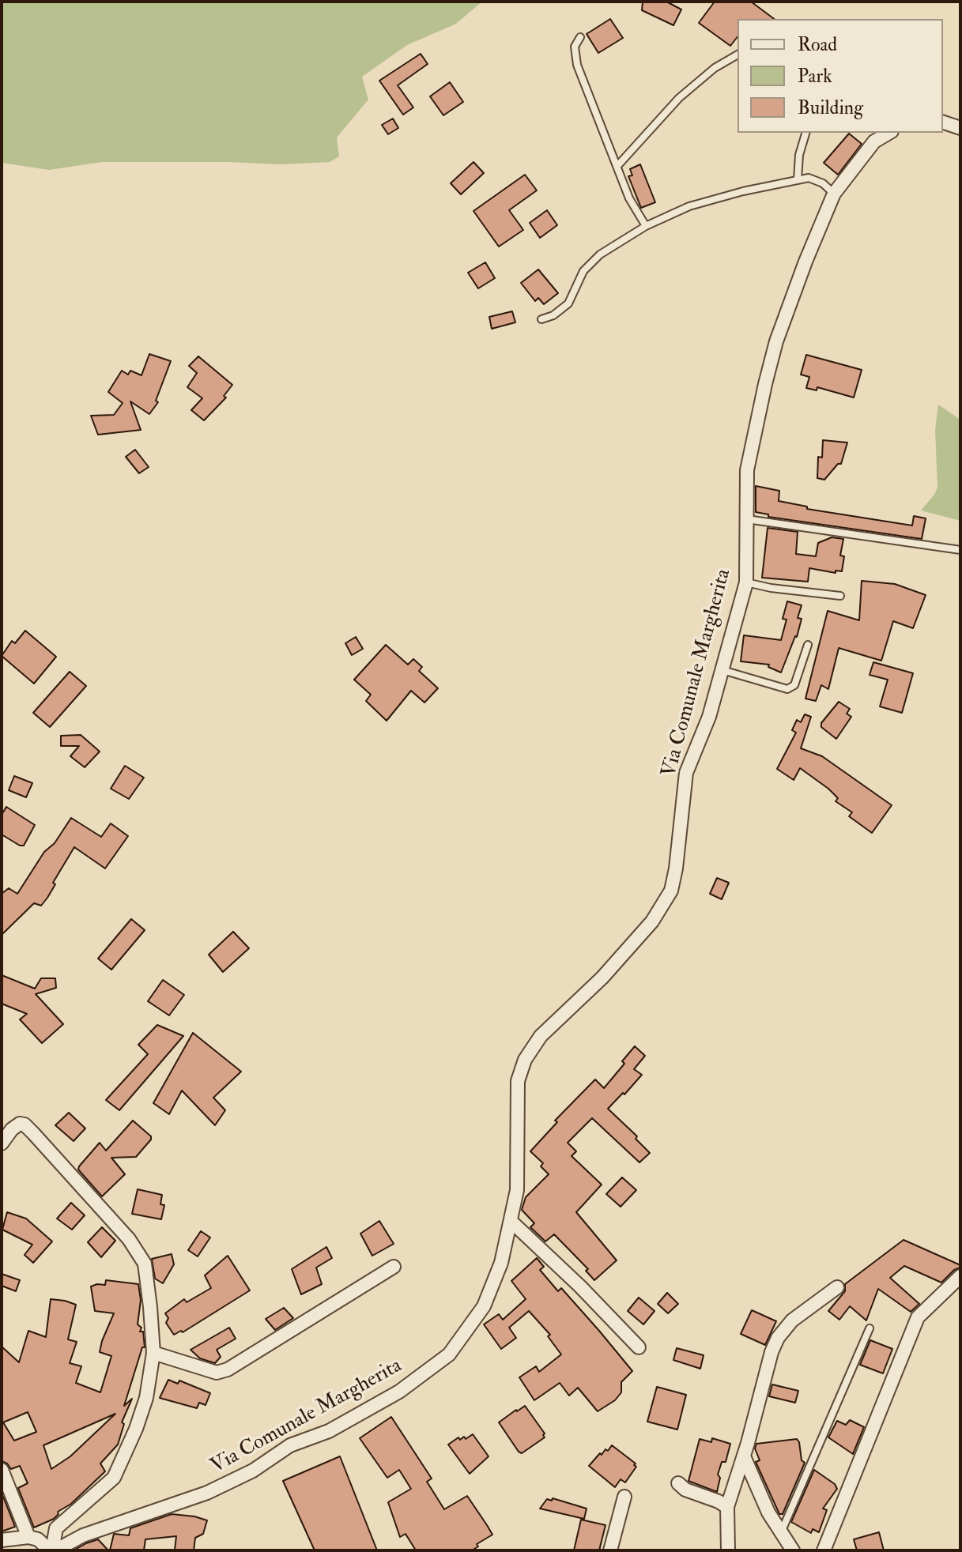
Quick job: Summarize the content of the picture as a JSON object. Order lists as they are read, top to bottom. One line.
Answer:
{"streets":{"street":["Via Comunale Margherita"]},"legend":["Road","Park","Building"]}
